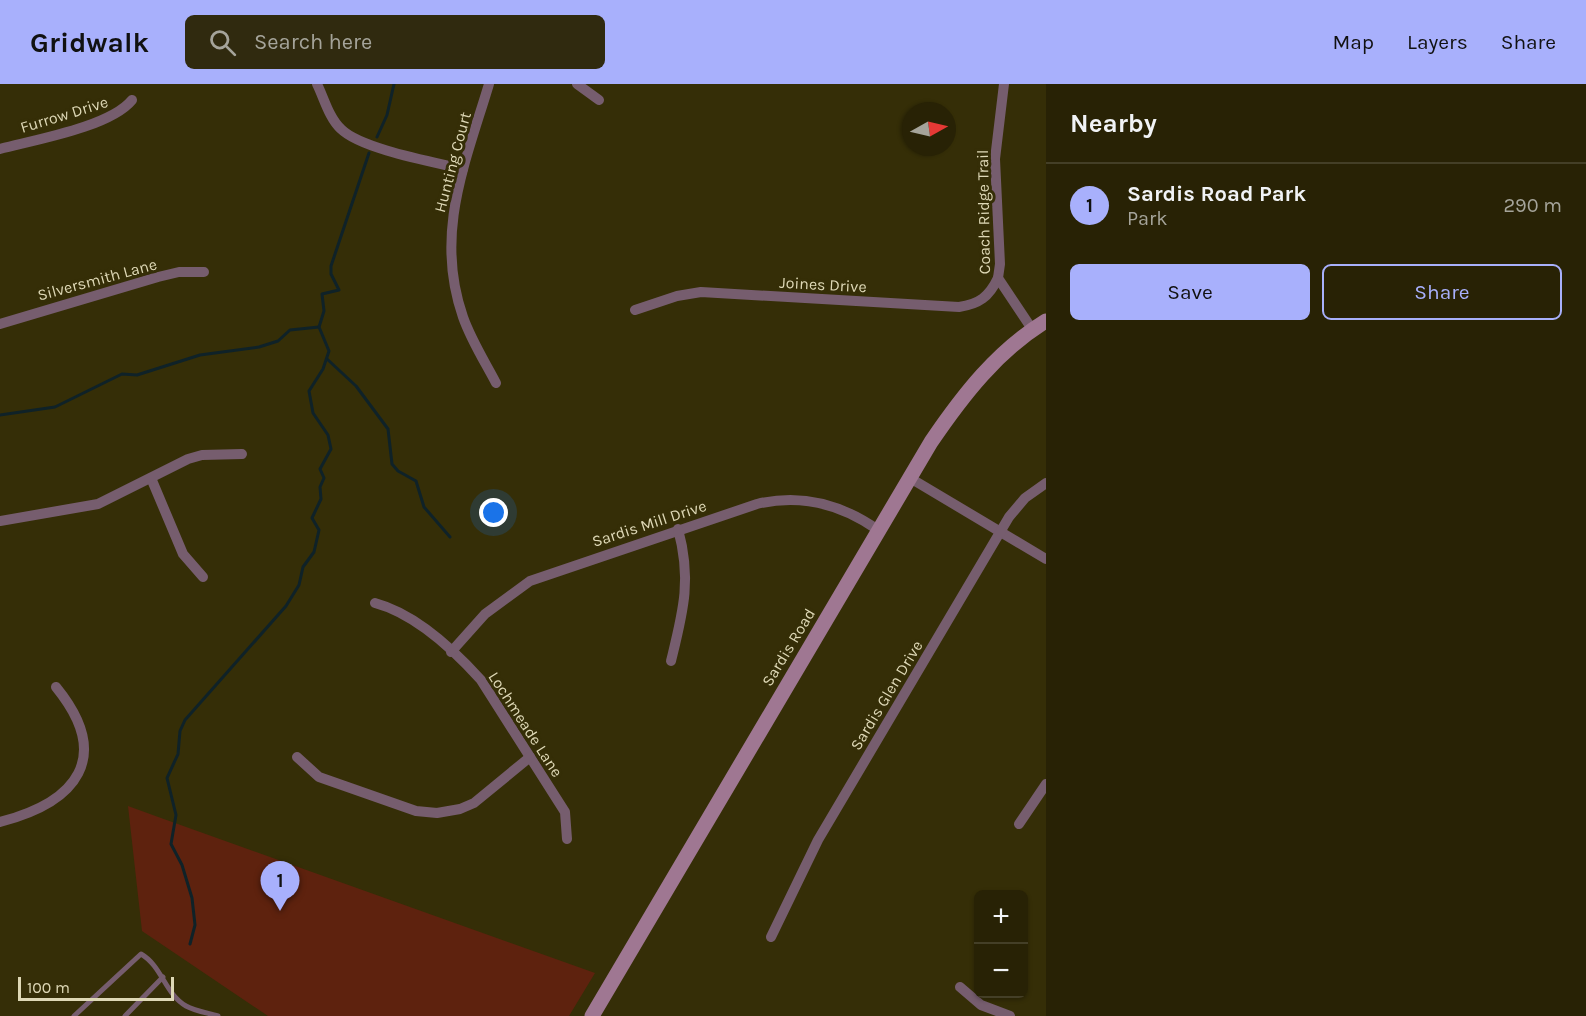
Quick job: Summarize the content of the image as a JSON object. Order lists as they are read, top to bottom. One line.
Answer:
{"streets":{"main road":["Sardis Road"],"street":["Furrow Drive","Hunting Court","Coach Ridge Trail","Silversmith Lane","Joines Drive","Sardis Mill Drive","Sardis Glen Drive","Lochmeade Lane"]},"crossings":[["Coach Ridge Trail","Joines Drive"],["Coach Ridge Trail","Sardis Road"],["Sardis Mill Drive","Sardis Road"],["Sardis Mill Drive","Lochmeade Lane"]],"scale_bar":"100 m","north":"right","page":{"header":"Gridwalk","search":"Search here","nav":["Map","Layers","Share"],"heading":"Nearby","list":[{"mark":"1","name":"Sardis Road Park","note":"Park","value":"290 m"}],"buttons":["Save","Share"],"pins":"1","map_buttons":["+","−"],"scale":"100 m"}}
